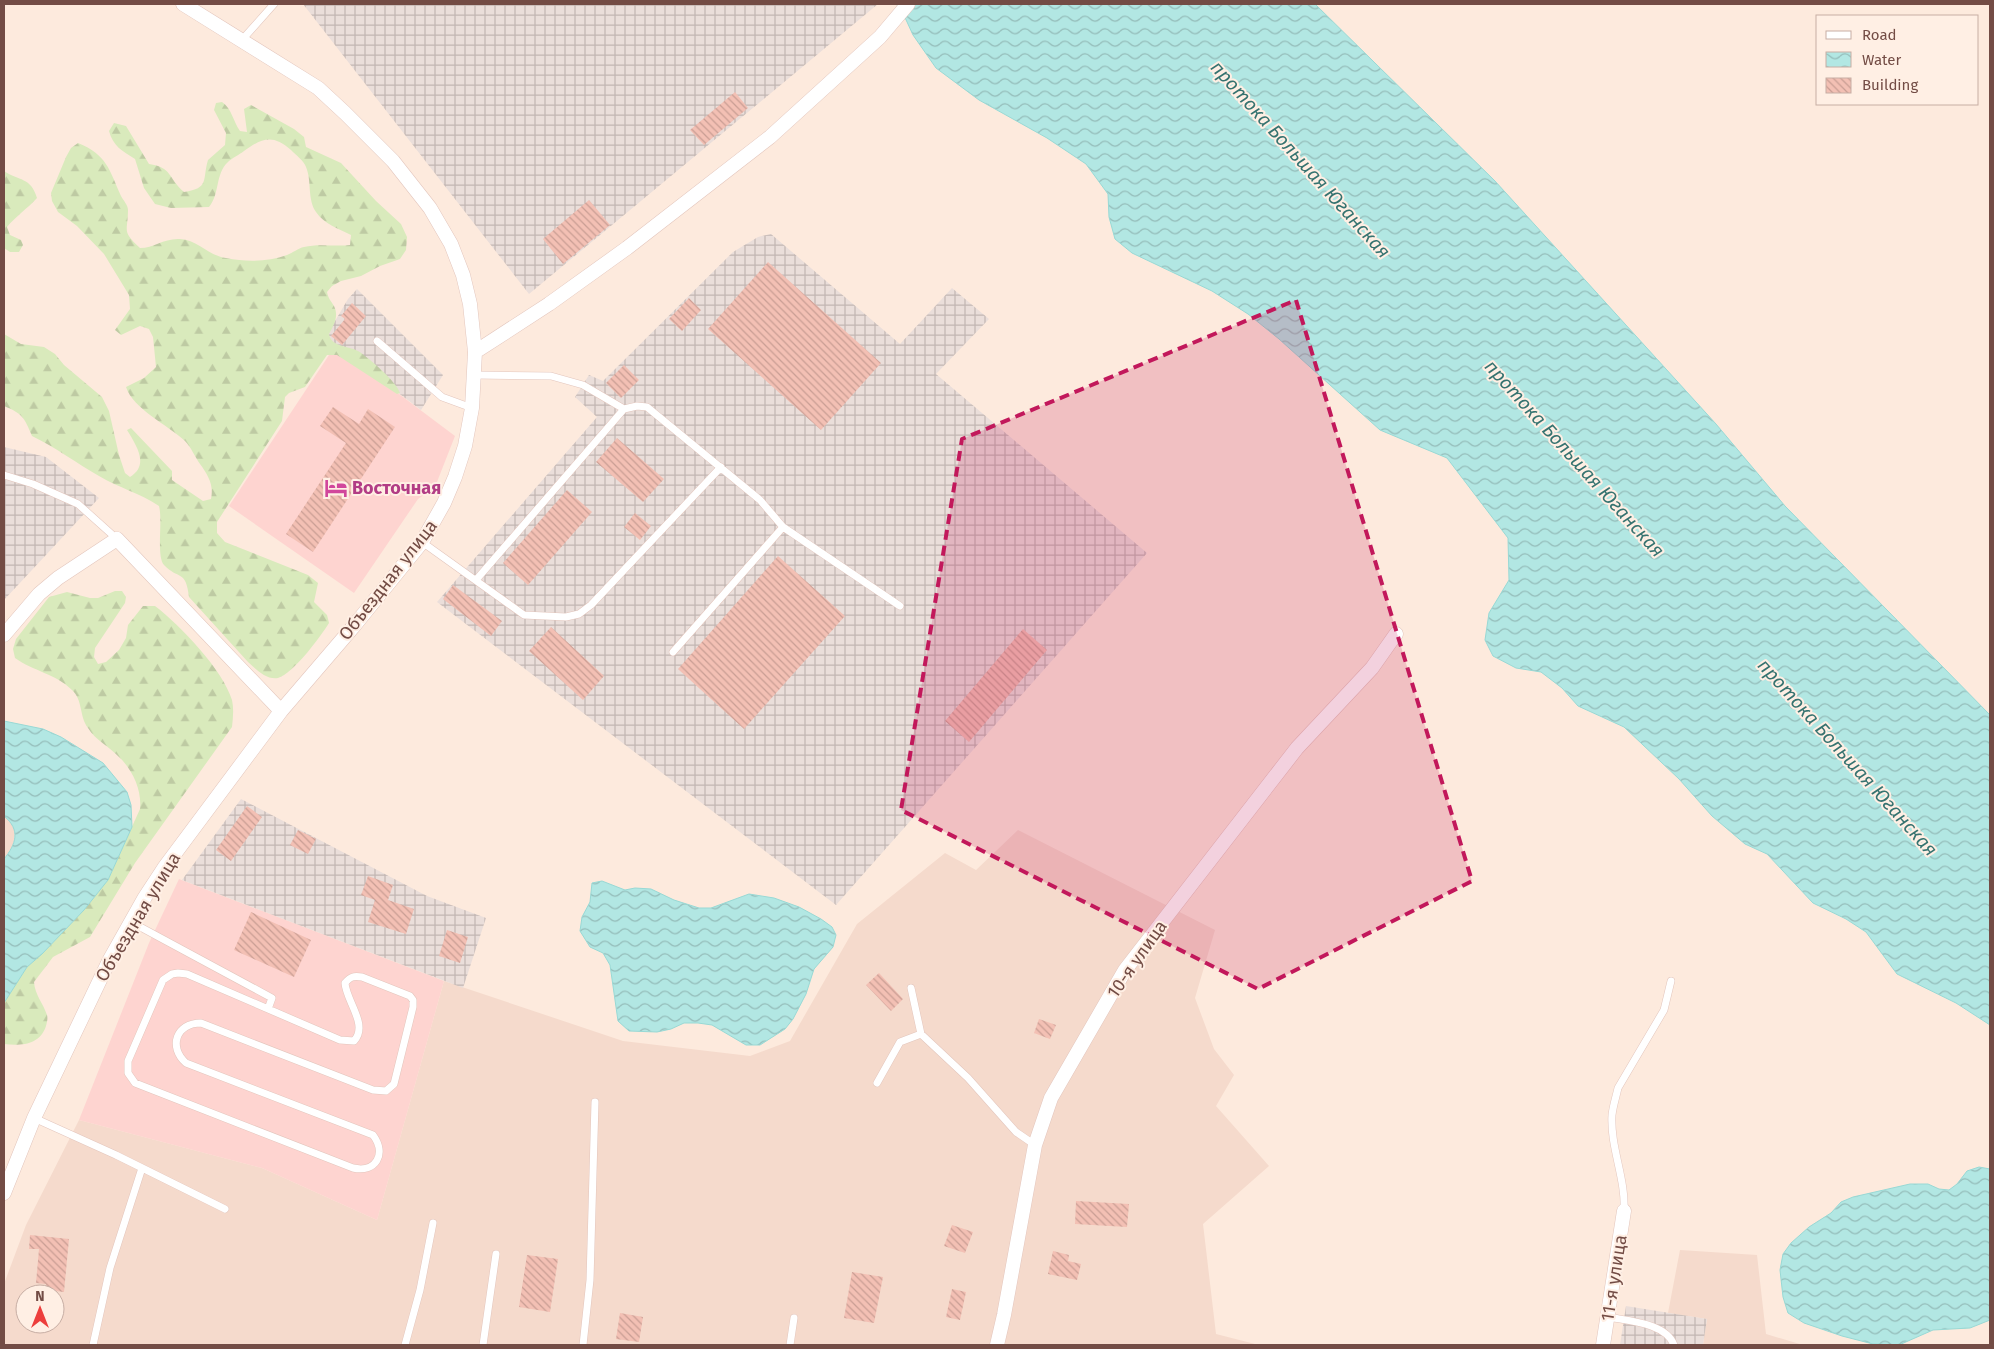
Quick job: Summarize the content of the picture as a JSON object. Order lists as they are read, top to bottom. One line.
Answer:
{"streets":{"street":["Объездная улица","10-я улица","11-я улица"]},"water":["протока Большая Юганская"],"places":{"hotel":["Восточная"]},"legend":["Road","Water","Building"],"north":"top"}
